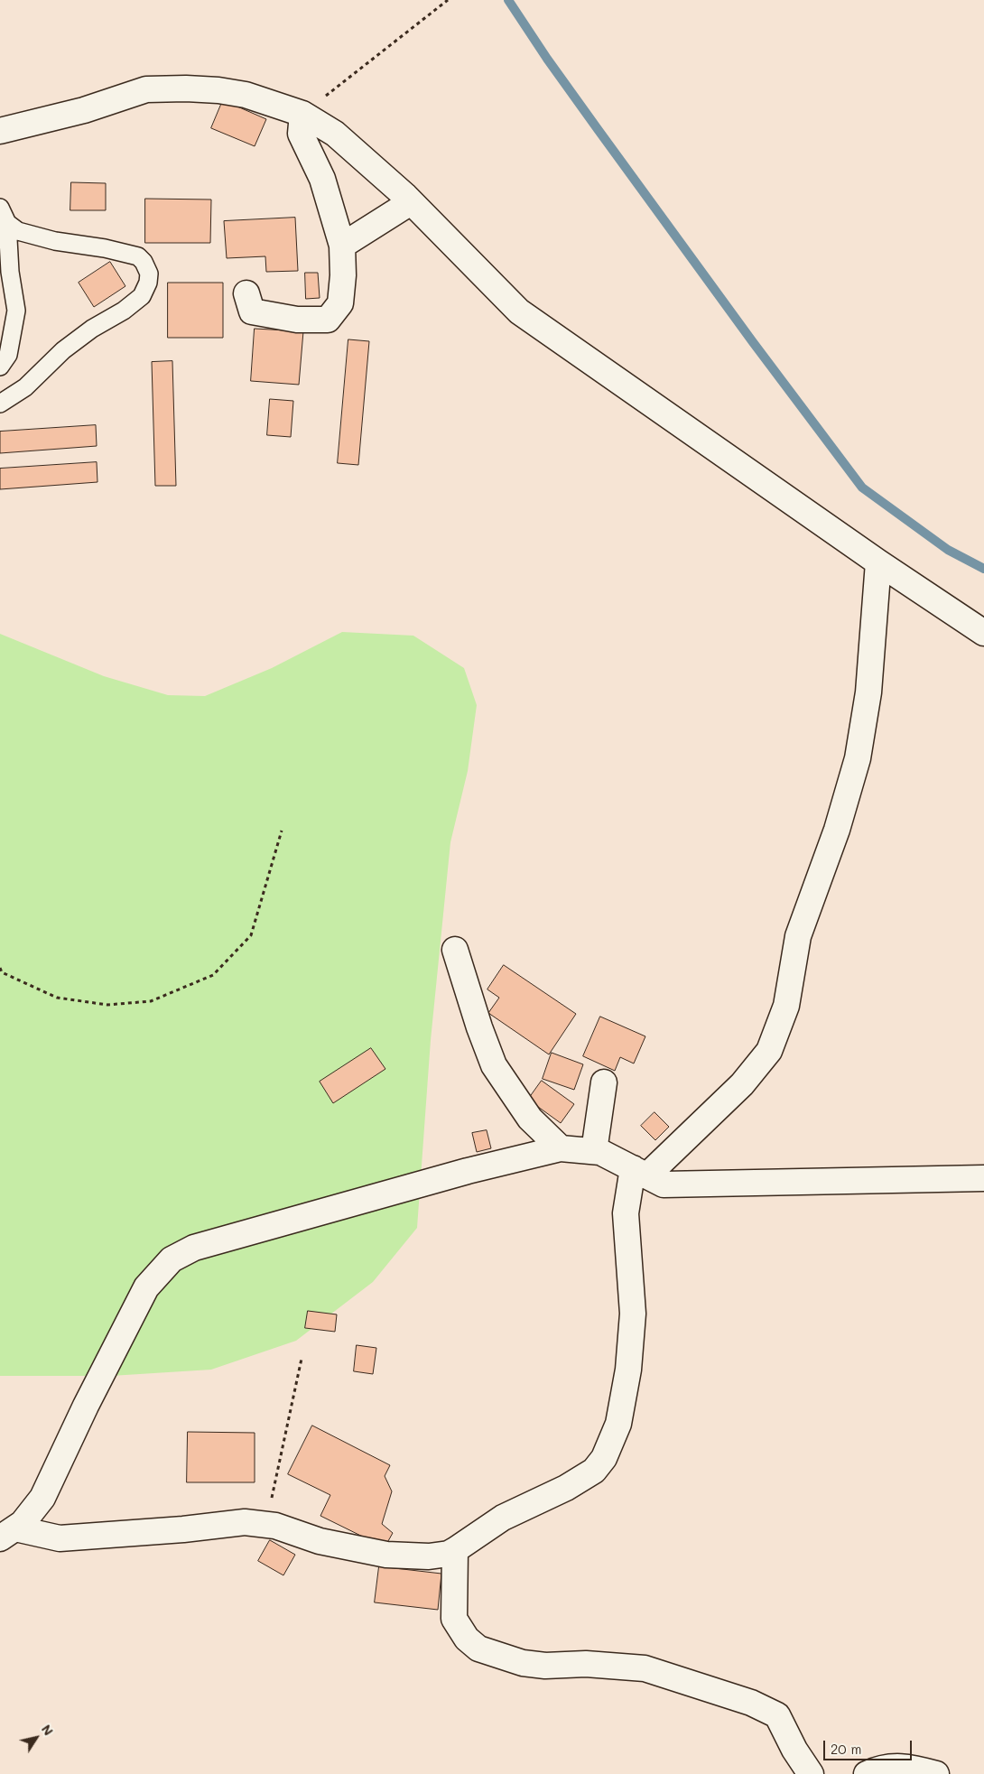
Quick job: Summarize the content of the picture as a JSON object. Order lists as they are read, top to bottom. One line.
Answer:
{"scale_bar":"20 m","north":"top right"}
